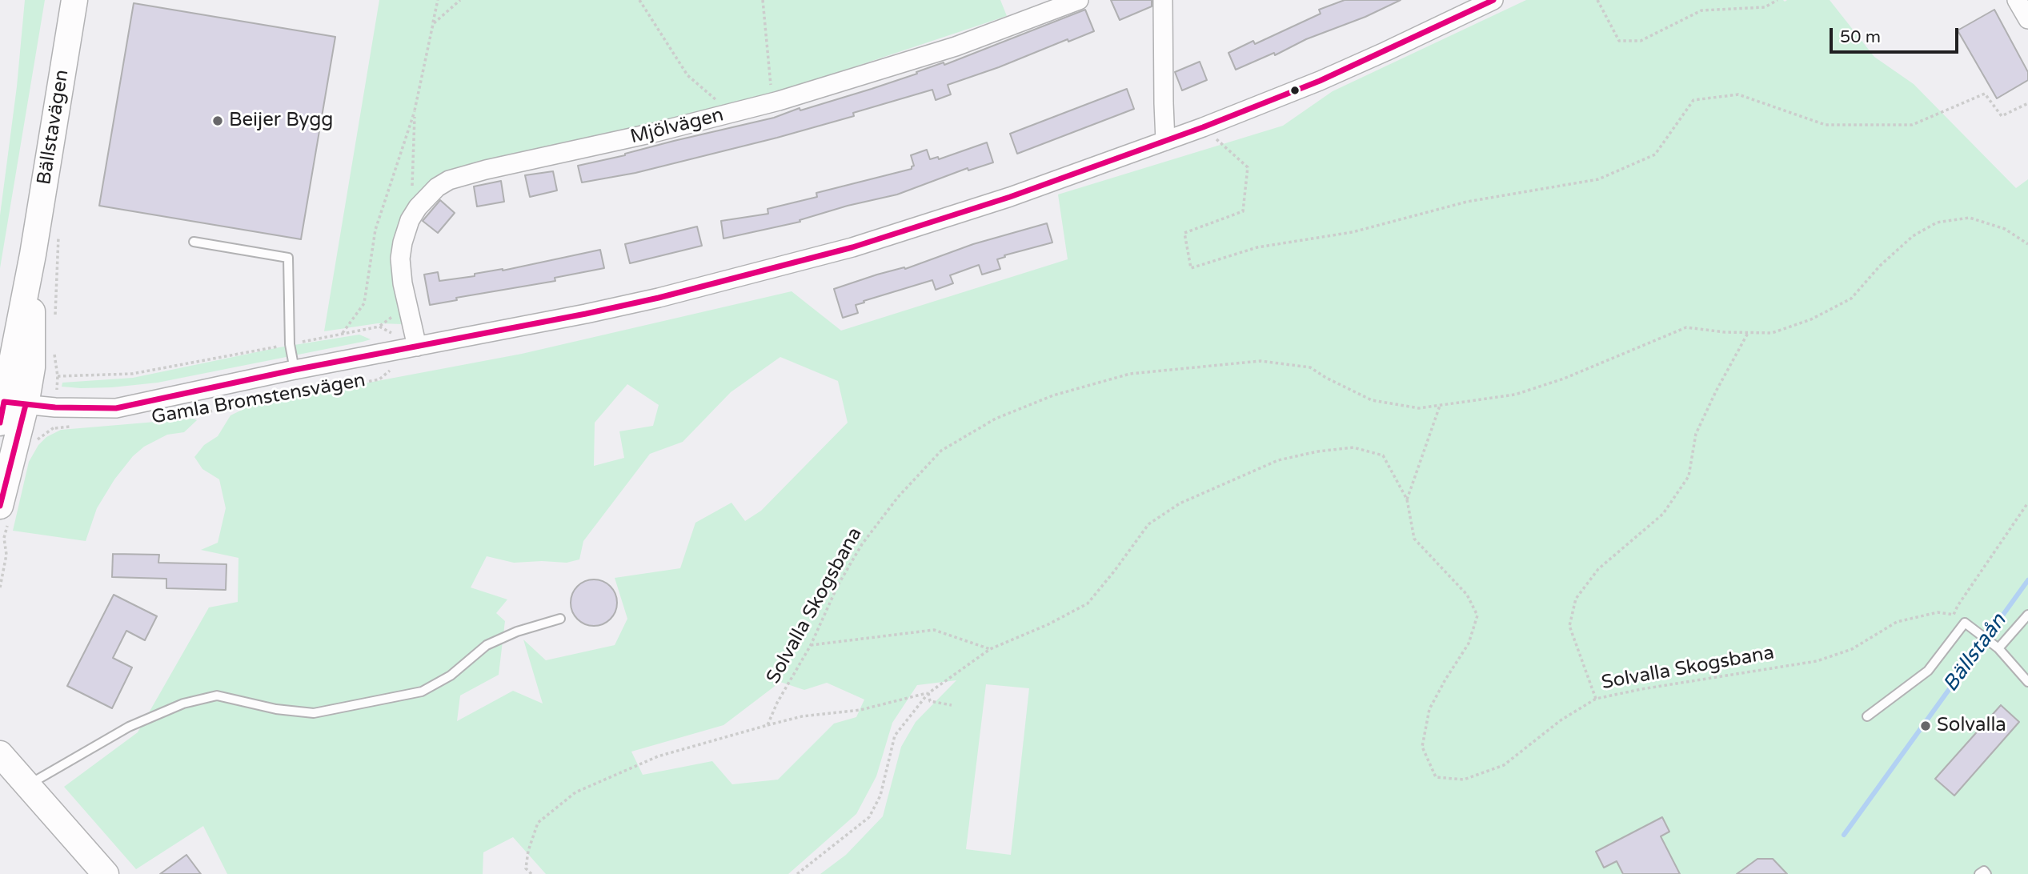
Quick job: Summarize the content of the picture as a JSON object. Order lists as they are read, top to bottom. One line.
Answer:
{"streets":{"street":["Mjölvägen","Bällstavägen","Gamla Bromstensvägen"],"path":["Solvalla Skogsbana"]},"crossings":[["Mjölvägen","Gamla Bromstensvägen"],["Bällstavägen","Gamla Bromstensvägen"]],"water":["Bällstaån"],"places":["Beijer Bygg","Solvalla"],"scale_bar":"50 m"}
